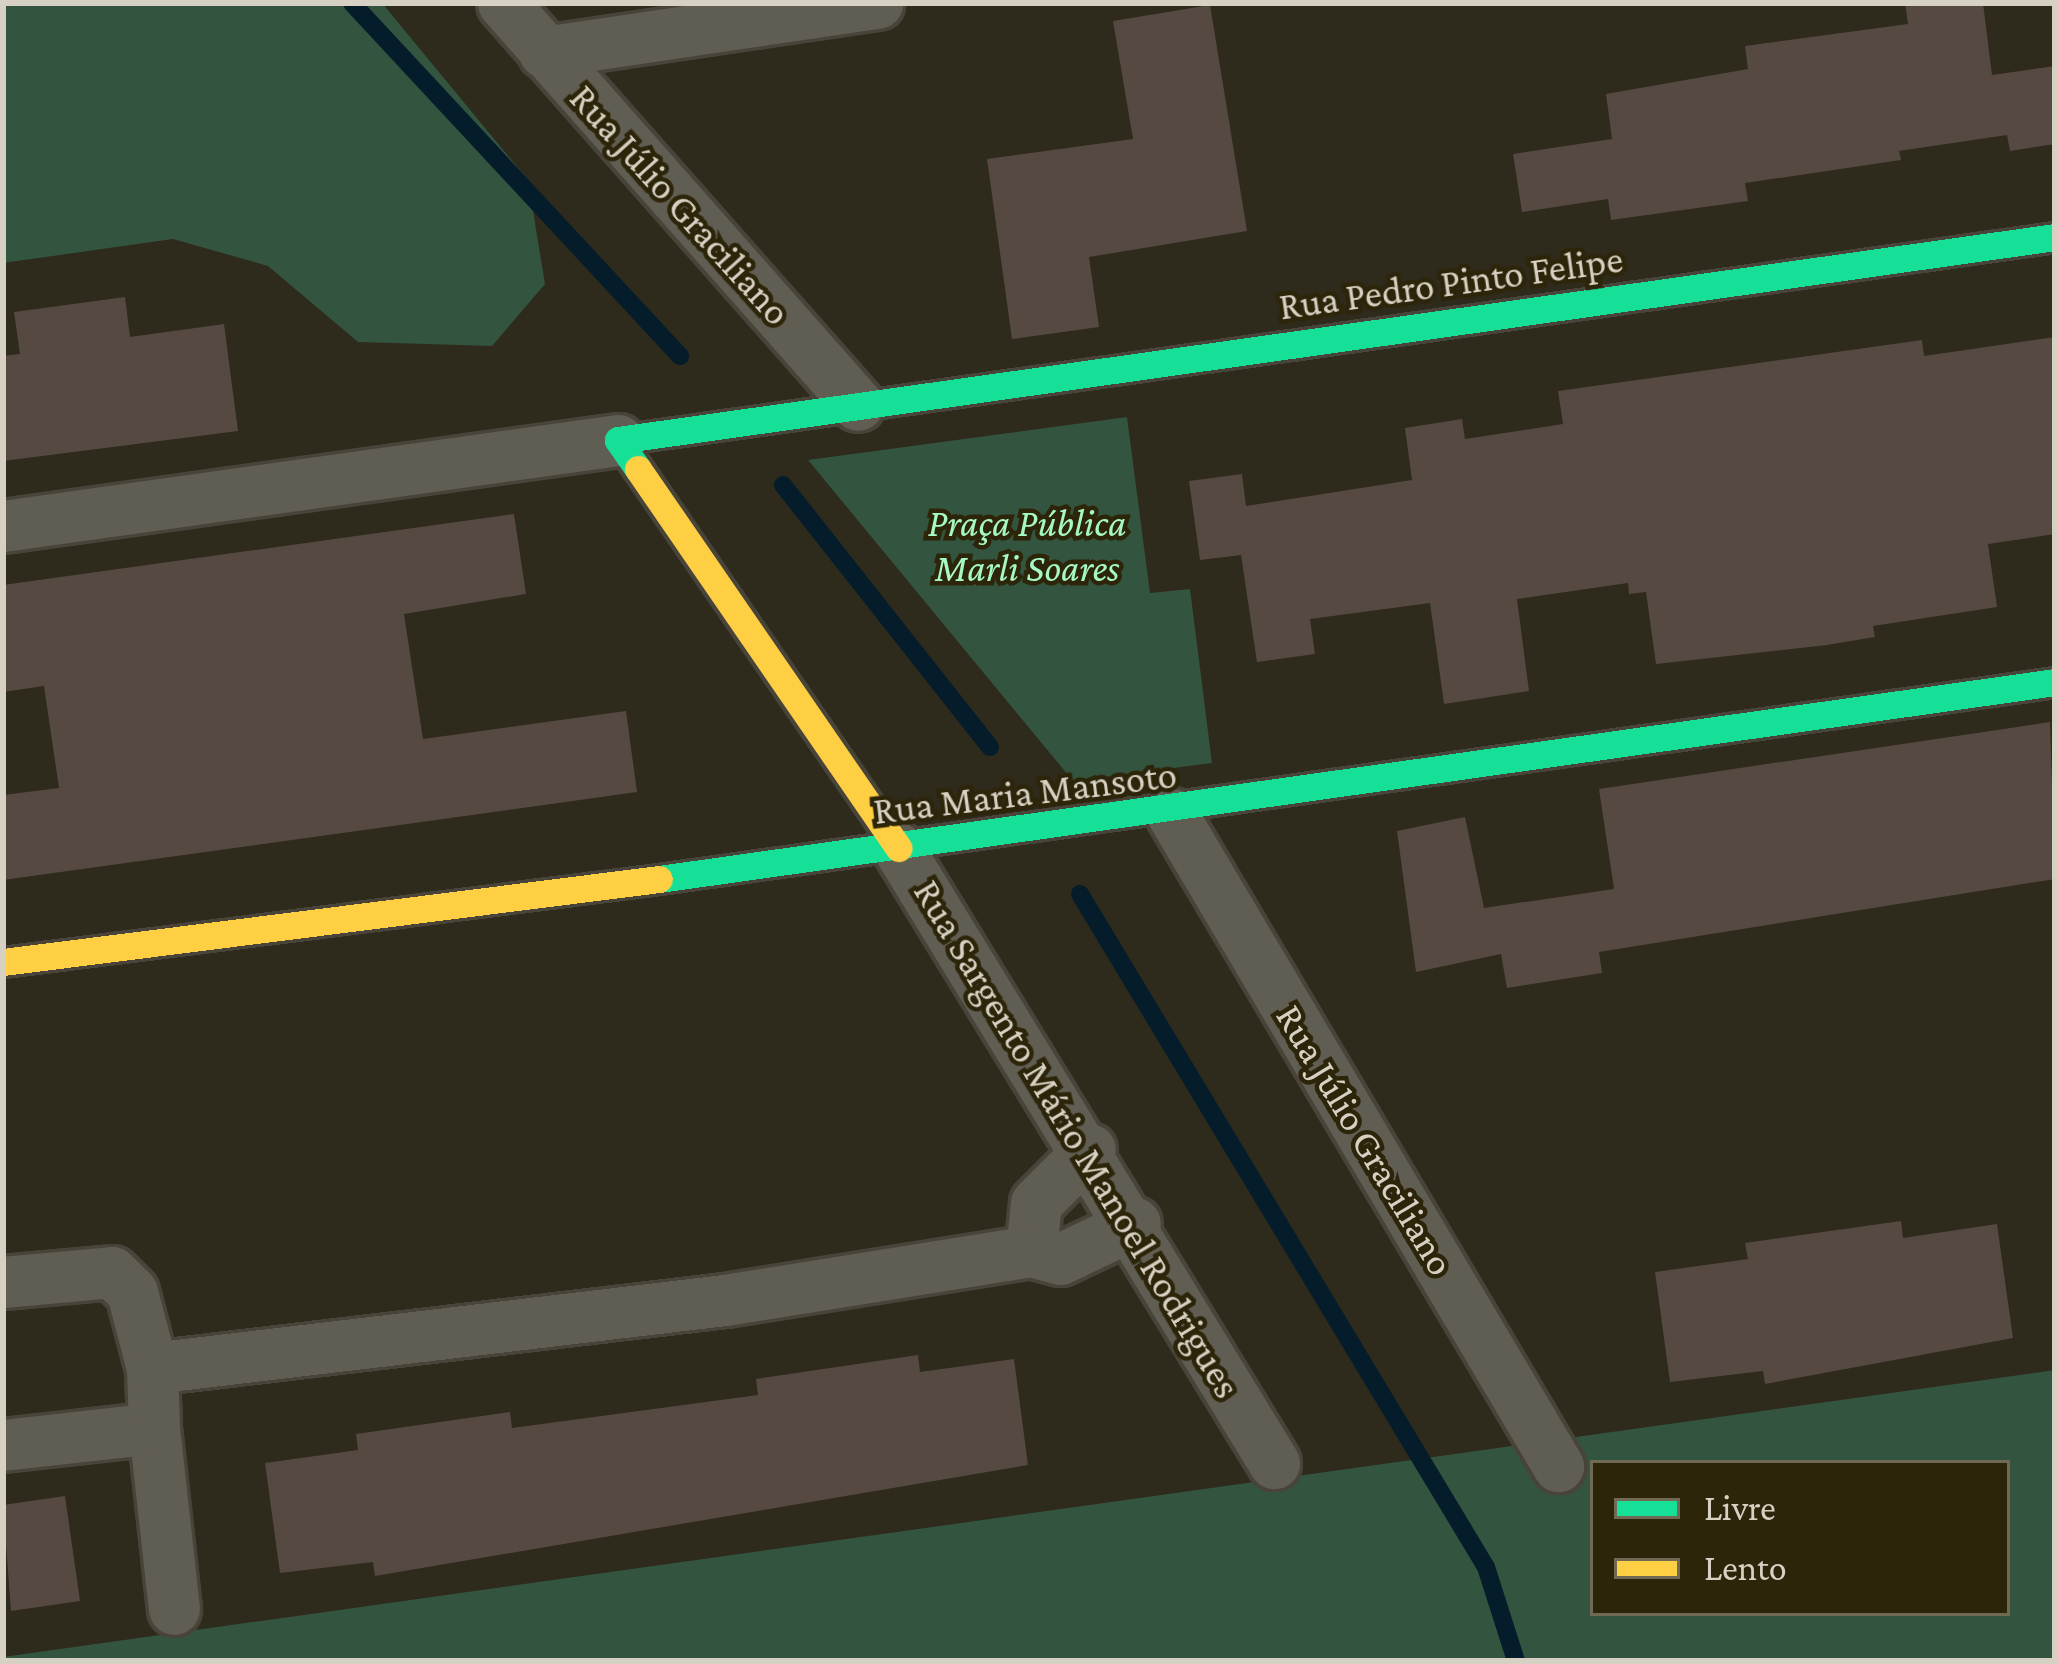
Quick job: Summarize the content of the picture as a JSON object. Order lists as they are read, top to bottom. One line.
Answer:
{"streets":{"street":["Rua Júlio Graciliano","Rua Pedro Pinto Felipe","Rua Maria Mansoto","Rua Sargento Mário Manoel Rodrigues"]},"crossings":[["Rua Júlio Graciliano","Rua Pedro Pinto Felipe"],["Rua Júlio Graciliano","Rua Maria Mansoto"],["Rua Pedro Pinto Felipe","Rua Sargento Mário Manoel Rodrigues"],["Rua Maria Mansoto","Rua Sargento Mário Manoel Rodrigues"]],"parks":["Praça Pública Marli Soares"],"legend":["Livre","Lento"]}
